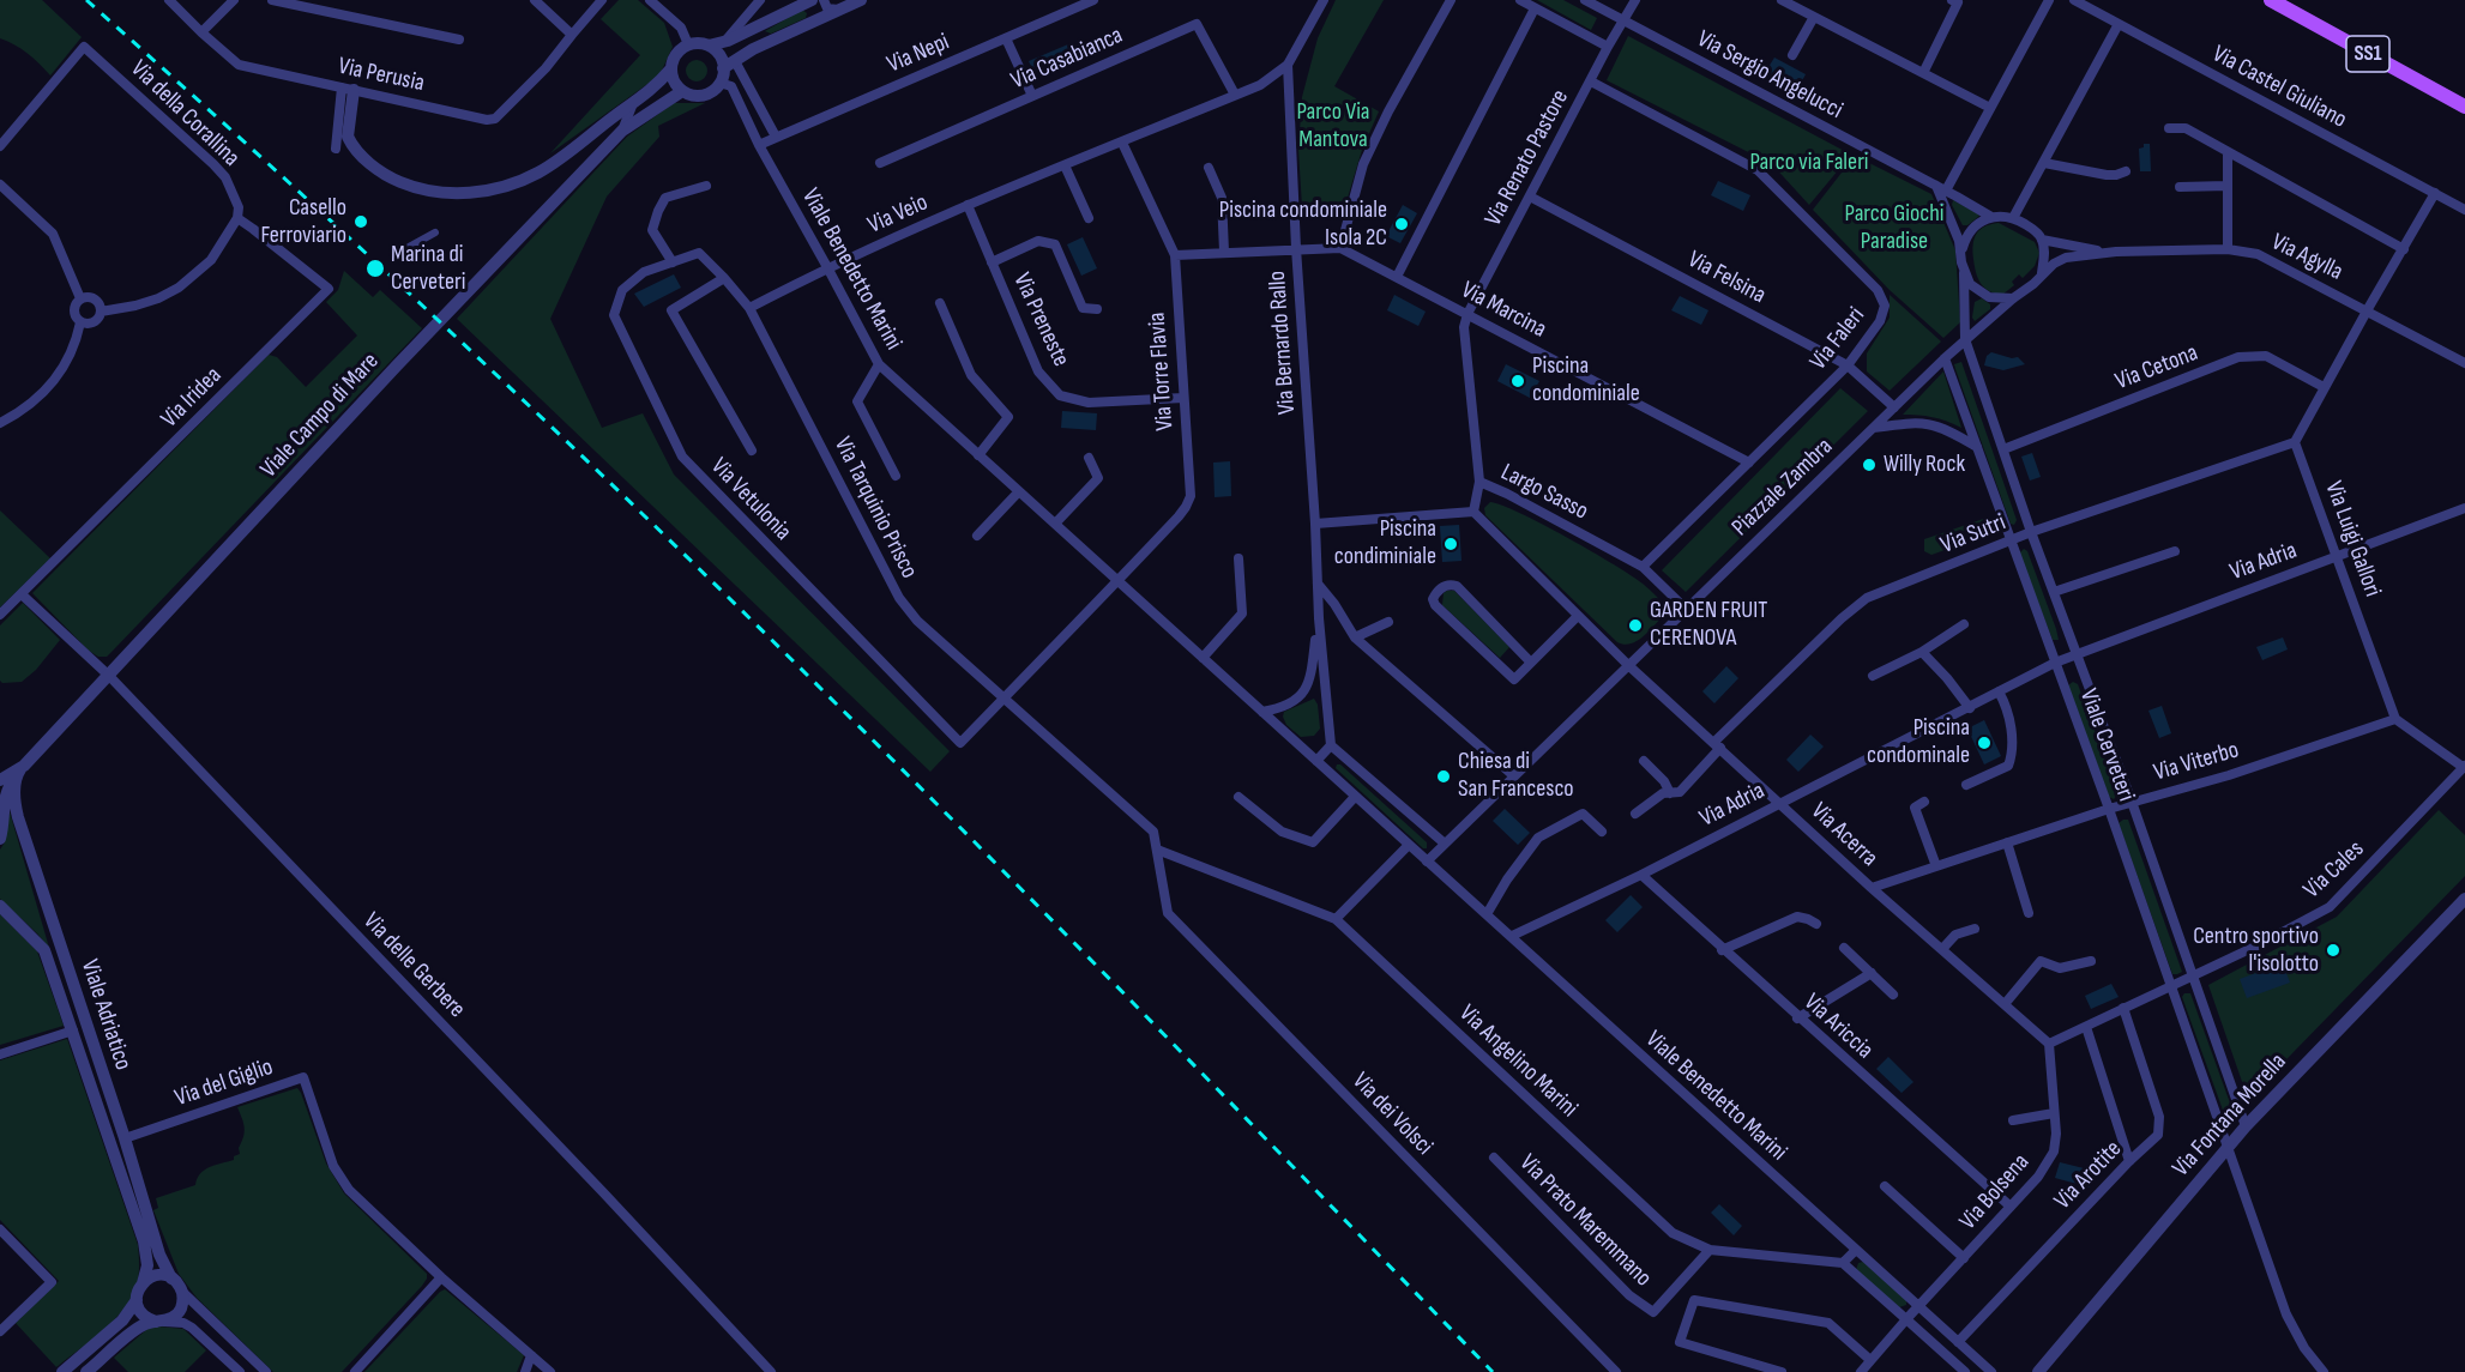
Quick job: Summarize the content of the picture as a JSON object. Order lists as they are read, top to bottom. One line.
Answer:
{"streets":{"main road":["SS1"],"street":["Via Nepi","Via Casabianca","Via Perusia","Via Sergio Angelucci","Via Castel Giuliano","Via della Corallina","Via Renato Pastore","Via Veio","Via Agylla","Viale Benedetto Marini","Via Felsina","Via Marcina","Via Preneste","Via Faleri","Via Bernardo Rallo","Via Cetona","Via Torre Flavia","Via Iridea","Viale Campo di Mare","Piazzale Zambra","Largo Sasso","Via Vetulonia","Via Tarquinio Prisco","Via Sutri","Via Luigi Gallori","Via Adria","Viale Cerveteri","Via Viterbo","Via Acerra","Via Cales","Via delle Gerbere","Viale Adriatico","Via Ariccia","Via Angelino Marini","Via del Giglio","Via dei Volsci","Via Fontana Morella","Via Arotite","Via Bolsena","Via Prato Maremmano"]},"crossings":[["Via Nepi","Viale Benedetto Marini"],["Via Casabianca","Via Veio"],["Via Sergio Angelucci","Via Renato Pastore"],["Via Sergio Angelucci","Piazzale Zambra"],["Via Sergio Angelucci","Viale Cerveteri"],["Via della Corallina","Via Iridea"],["Via Renato Pastore","Via Felsina"],["Via Renato Pastore","Via Marcina"],["Via Renato Pastore","Via Faleri"],["Via Veio","Viale Benedetto Marini"],["Via Veio","Via Preneste"],["Via Veio","Via Bernardo Rallo"],["Via Veio","Via Torre Flavia"],["Via Veio","Via Vetulonia"],["Via Veio","Via Tarquinio Prisco"],["Viale Benedetto Marini","Via Bernardo Rallo"],["Viale Benedetto Marini","Via Torre Flavia"],["Viale Benedetto Marini","Viale Campo di Mare"],["Viale Benedetto Marini","Piazzale Zambra"],["Viale Benedetto Marini","Via Adria"],["Viale Benedetto Marini","Via Arotite"],["Viale Benedetto Marini","Via Bolsena"],["Via Felsina","Via Faleri"],["Via Felsina","Piazzale Zambra"],["Via Marcina","Via Faleri"],["Via Marcina","Via Bernardo Rallo"],["Via Marcina","Via Torre Flavia"],["Via Preneste","Via Torre Flavia"],["Via Faleri","Largo Sasso"],["Via Cetona","Viale Cerveteri"],["Via Torre Flavia","Via Vetulonia"],["Via Torre Flavia","Via Tarquinio Prisco"],["Via Iridea","Via delle Gerbere"],["Viale Campo di Mare","Via delle Gerbere"],["Viale Campo di Mare","Viale Adriatico"],["Piazzale Zambra","Largo Sasso"],["Piazzale Zambra","Viale Cerveteri"],["Piazzale Zambra","Via Acerra"],["Via Vetulonia","Via Tarquinio Prisco"],["Via Tarquinio Prisco","Via Angelino Marini"],["Via Tarquinio Prisco","Via dei Volsci"],["Via Sutri","Via Luigi Gallori"],["Via Sutri","Viale Cerveteri"],["Via Sutri","Via Acerra"],["Via Luigi Gallori","Via Adria"],["Via Luigi Gallori","Via Viterbo"],["Via Adria","Viale Cerveteri"],["Via Adria","Via Acerra"],["Via Adria","Via Ariccia"],["Viale Cerveteri","Via Viterbo"],["Viale Cerveteri","Via Cales"],["Viale Cerveteri","Via Fontana Morella"],["Via Viterbo","Via Acerra"],["Via Acerra","Via Cales"],["Via Acerra","Via Bolsena"],["Via Cales","Via Arotite"],["Via Cales","Via Bolsena"],["Viale Adriatico","Via del Giglio"],["Via Ariccia","Via Bolsena"],["Via Angelino Marini","Via dei Volsci"],["Via Angelino Marini","Via Prato Maremmano"]],"parks":["Parco Via Mantova","Parco via Faleri","Parco Giochi Paradise"],"places":["Casello Ferroviario","Piscina condominiale Isola 2C","Marina di Cerveteri","Piscina condominiale","Willy Rock","Piscina condiminiale","GARDEN FRUIT CERENOVA","Piscina condominale","Chiesa di San Francesco","Centro sportivo l'isolotto"]}
